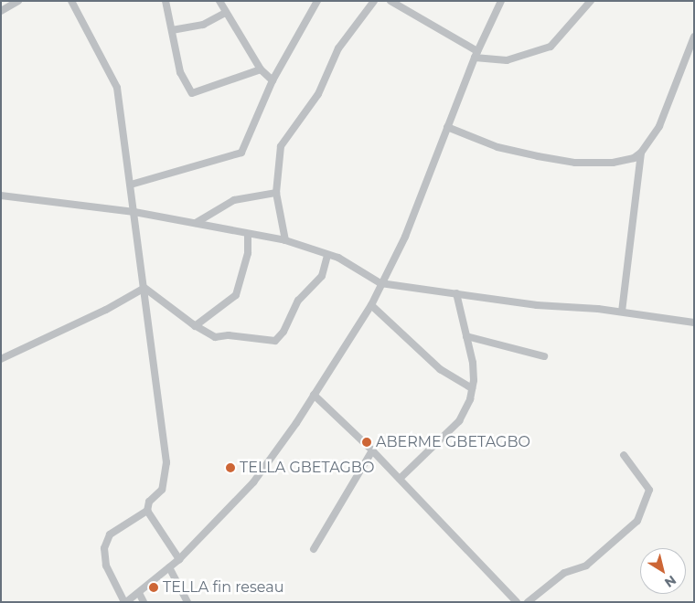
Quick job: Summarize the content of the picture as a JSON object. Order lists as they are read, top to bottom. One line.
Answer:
{"places":["ABERME GBETAGBO","TELLA GBETAGBO","TELLA fin reseau"],"north":"bottom right"}
